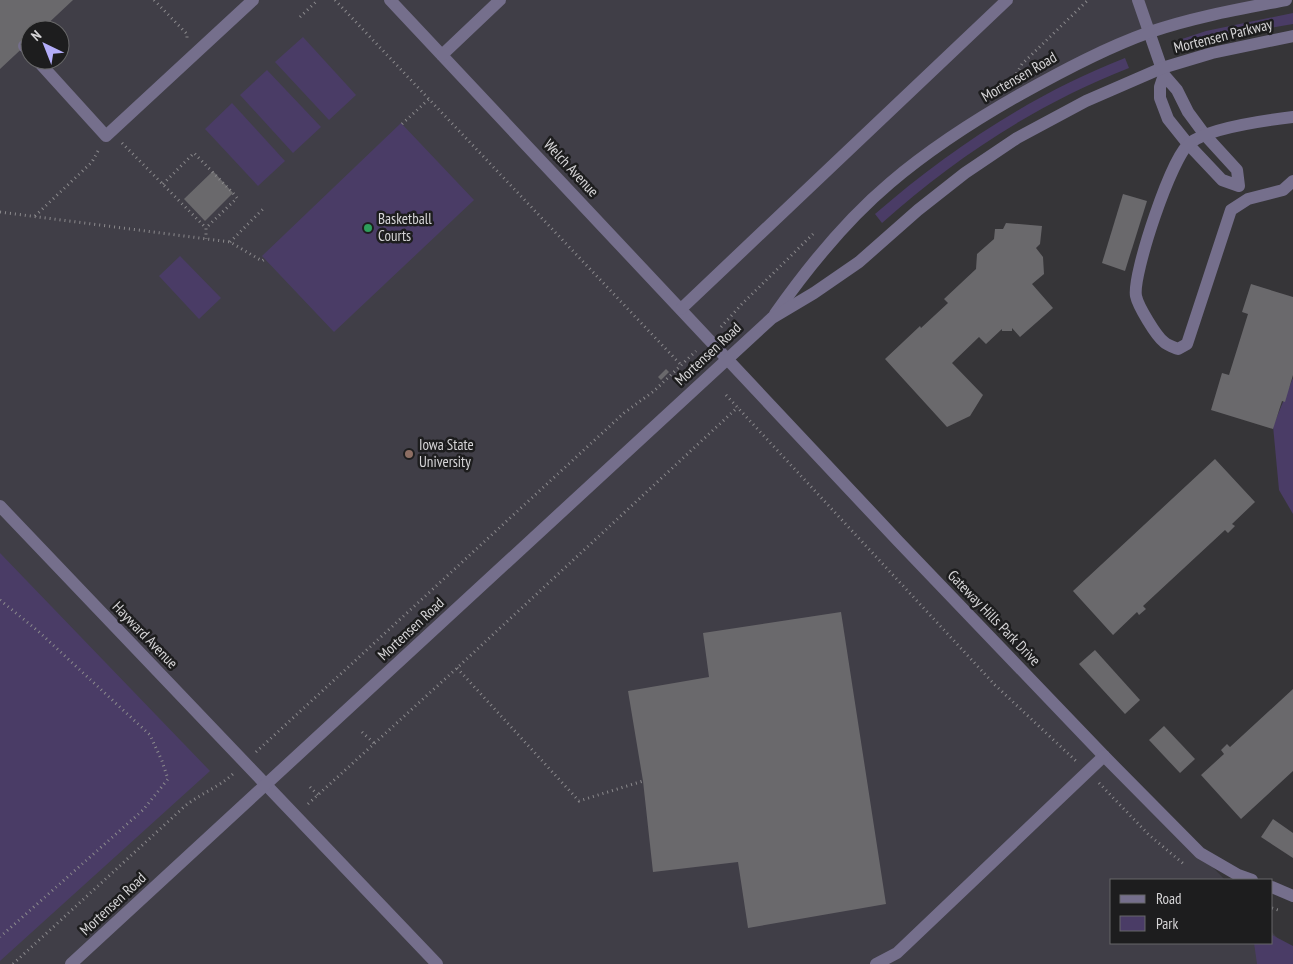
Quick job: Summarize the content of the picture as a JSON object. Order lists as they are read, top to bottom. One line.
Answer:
{"streets":{"street":["Mortensen Parkway","Mortensen Road","Welch Avenue","Gateway Hills Park Drive","Hayward Avenue"]},"crossings":[["Mortensen Parkway","Mortensen Road"],["Mortensen Road","Welch Avenue"],["Mortensen Road","Gateway Hills Park Drive"],["Mortensen Road","Hayward Avenue"],["Welch Avenue","Gateway Hills Park Drive"]],"places":["Basketball Courts","Iowa State University"],"legend":["Road","Park"],"north":"top left"}
